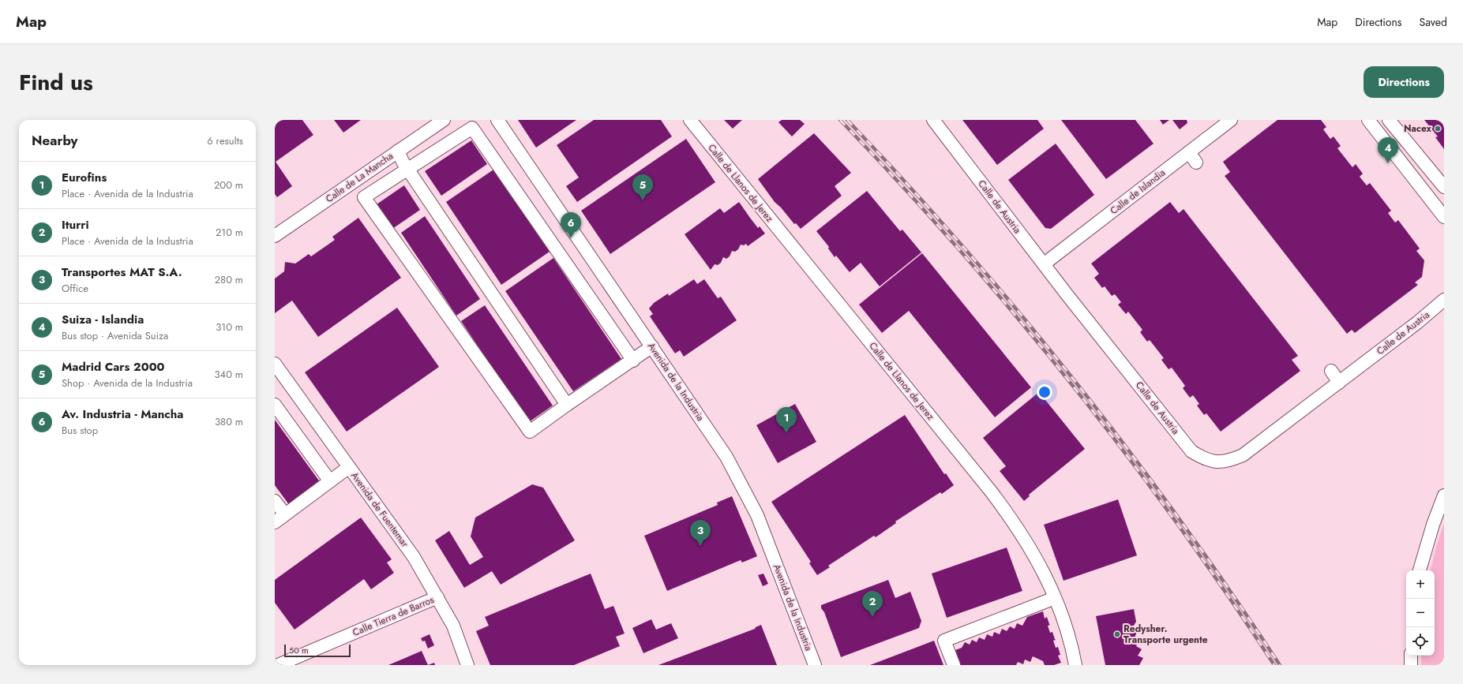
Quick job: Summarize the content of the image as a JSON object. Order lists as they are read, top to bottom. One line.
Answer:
{"streets":{"street":["Calle de La Mancha","Calle de Llanos de Jerez","Calle de Islandia","Calle de Austria","Avenida de la Industria","Avenida de Fuentemar","Calle Tierra de Barros"]},"crossings":[["Calle de Islandia","Calle de Austria"],["Avenida de Fuentemar","Calle Tierra de Barros"]],"places":["Nacex","Redysher. Transporte urgente"],"scale_bar":"50 m","page":{"header":"Map","nav":["Map","Directions","Saved"],"title":"Find us","buttons":"Directions","heading":["Nearby","6 results"],"pins":["4","5","6","1","3","2"],"list":[{"mark":"1","name":"Eurofins","note":"Place · Avenida de la Industria","value":"200 m"},{"mark":"2","name":"Iturri","note":"Place · Avenida de la Industria","value":"210 m"},{"mark":"3","name":"Transportes MAT S.A.","note":"Office","value":"280 m"},{"mark":"4","name":"Suiza - Islandia","note":"Bus stop · Avenida Suiza","value":"310 m"},{"mark":"5","name":"Madrid Cars 2000","note":"Shop · Avenida de la Industria","value":"340 m"},{"mark":"6","name":"Av. Industria - Mancha","note":"Bus stop","value":"380 m"}],"map_buttons":["+","−"],"scale":"50 m"}}
